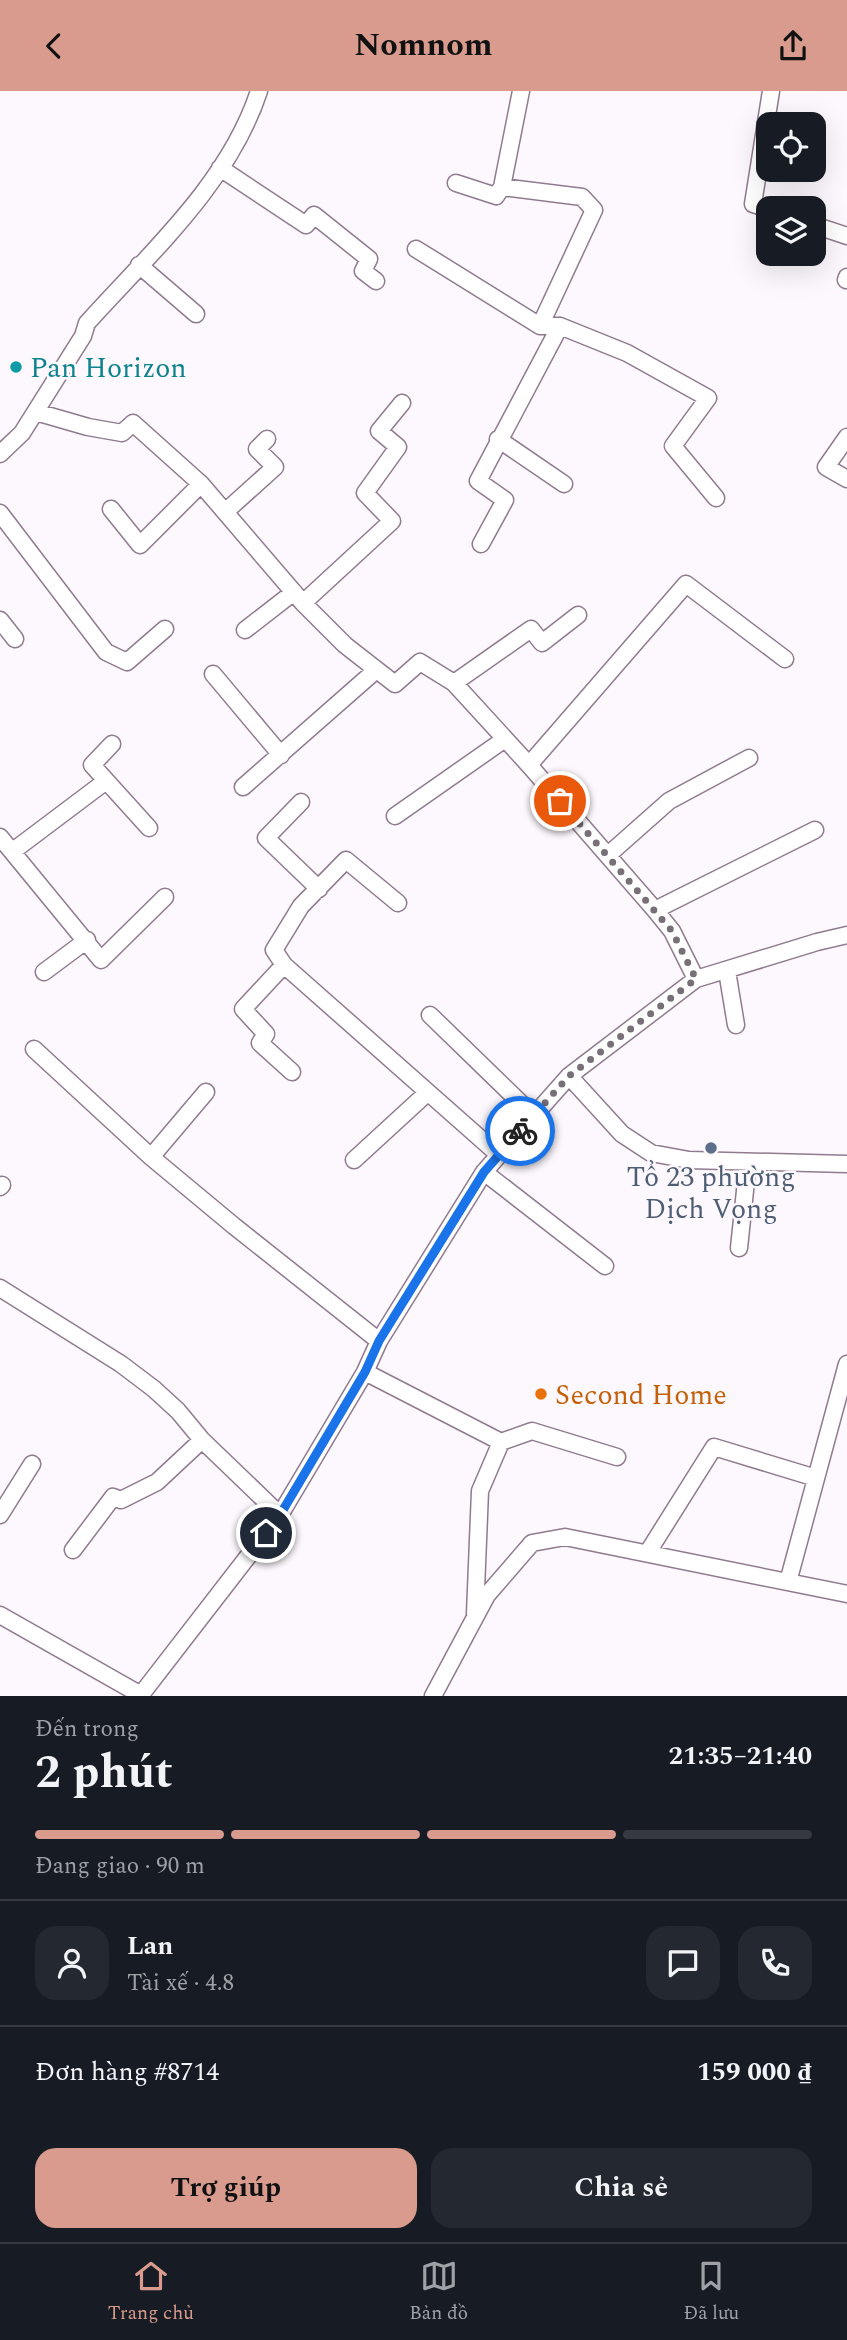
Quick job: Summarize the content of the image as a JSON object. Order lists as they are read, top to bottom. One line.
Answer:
{"places":["Pan Horizon","Tổ 23 phường Dịch Vọng","Second Home"],"page":{"header":"Nomnom","heading":["2 phút","Đến trong","21:35–21:40"],"panel":["Lan","Tài xế · 4.8","Đơn hàng #8714","159 000 ₫"],"bar":"Đang giao · 90 m","buttons":["Trợ giúp","Chia sẻ"],"tabs":["Trang chủ","Bản đồ","Đã lưu"]}}
